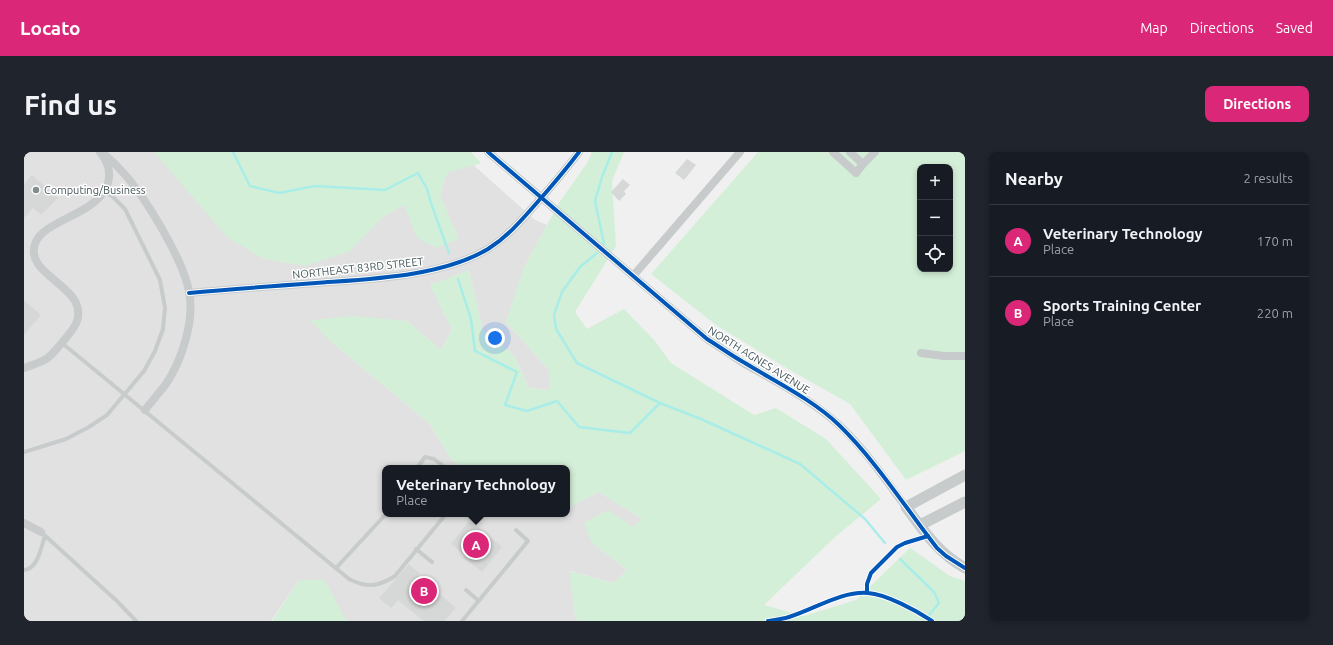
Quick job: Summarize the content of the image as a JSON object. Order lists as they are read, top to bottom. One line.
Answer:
{"streets":{"street":["NORTHEAST 83RD STREET","NORTH AGNES AVENUE"]},"crossings":[["NORTHEAST 83RD STREET","NORTH AGNES AVENUE"]],"places":["Computing/Business"],"page":{"header":"Locato","nav":["Map","Directions","Saved"],"buttons":"Directions","title":"Find us","heading":["Nearby","2 results"],"map_buttons":["+","−"],"list":[{"mark":"A","name":"Veterinary Technology","note":"Place","value":"170 m"},{"mark":"B","name":"Sports Training Center","note":"Place","value":"220 m"}],"popup":["Veterinary Technology","Place"],"pins":["A","B"]}}
